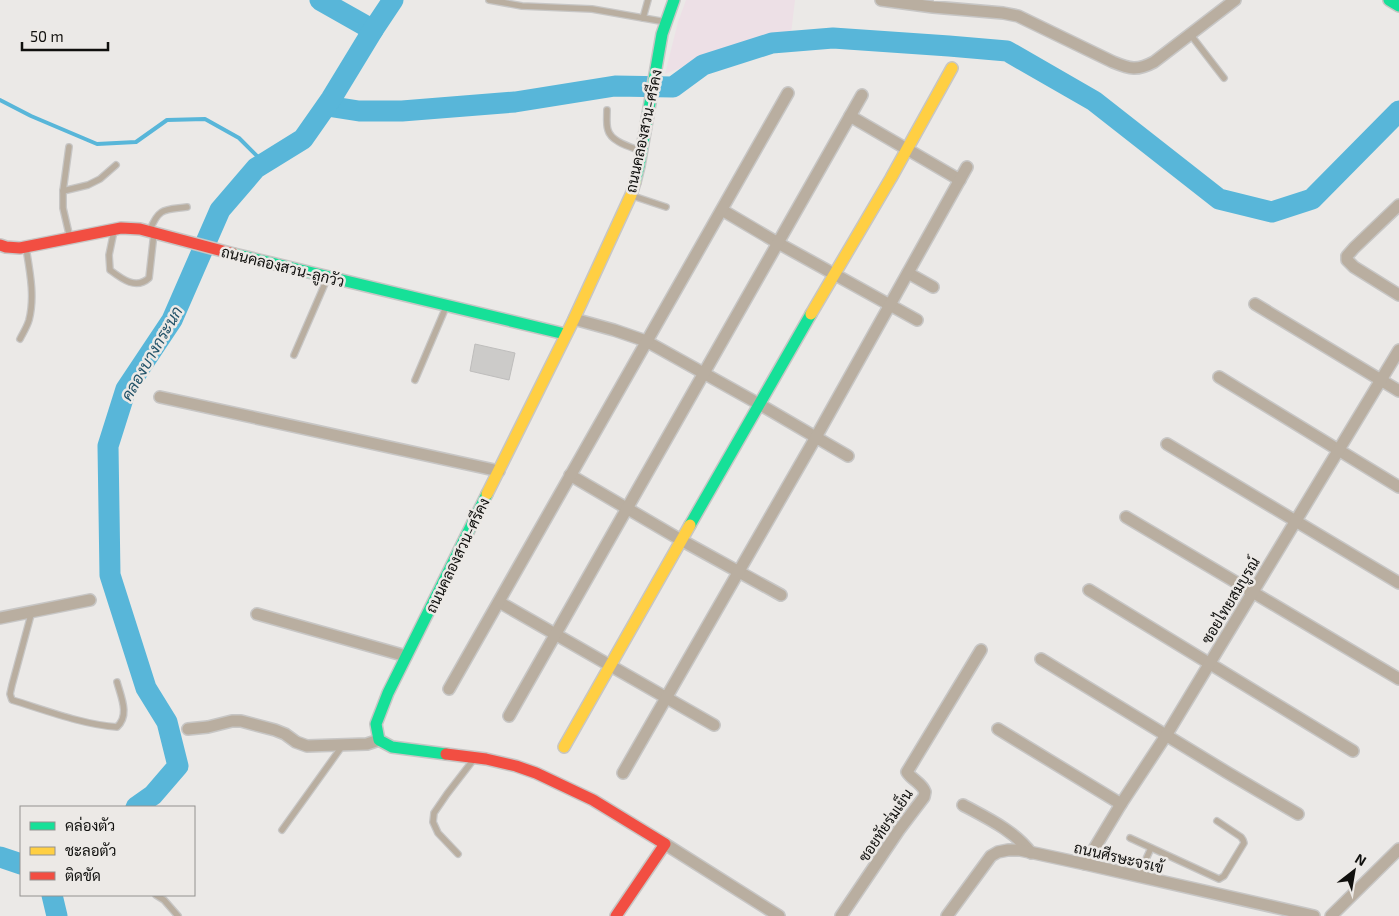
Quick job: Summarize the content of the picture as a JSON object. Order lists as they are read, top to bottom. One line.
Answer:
{"streets":{"street":["ถนนคลองสวน-ศรีคง","ถนนคลองสวน-ลูกวัว","ซอยไทยสมบูรณ์","ซอยทัยร่มเย็น","ถนนศีรษะจรเข้"]},"crossings":[["ถนนคลองสวน-ศรีคง","ถนนคลองสวน-ลูกวัว"],["ซอยไทยสมบูรณ์","ถนนศีรษะจรเข้"]],"water":["คลองบางกระนก"],"legend":["คล่องตัว","ชะลอตัว","ติดขัด"],"scale_bar":"50 m","north":"top right"}
